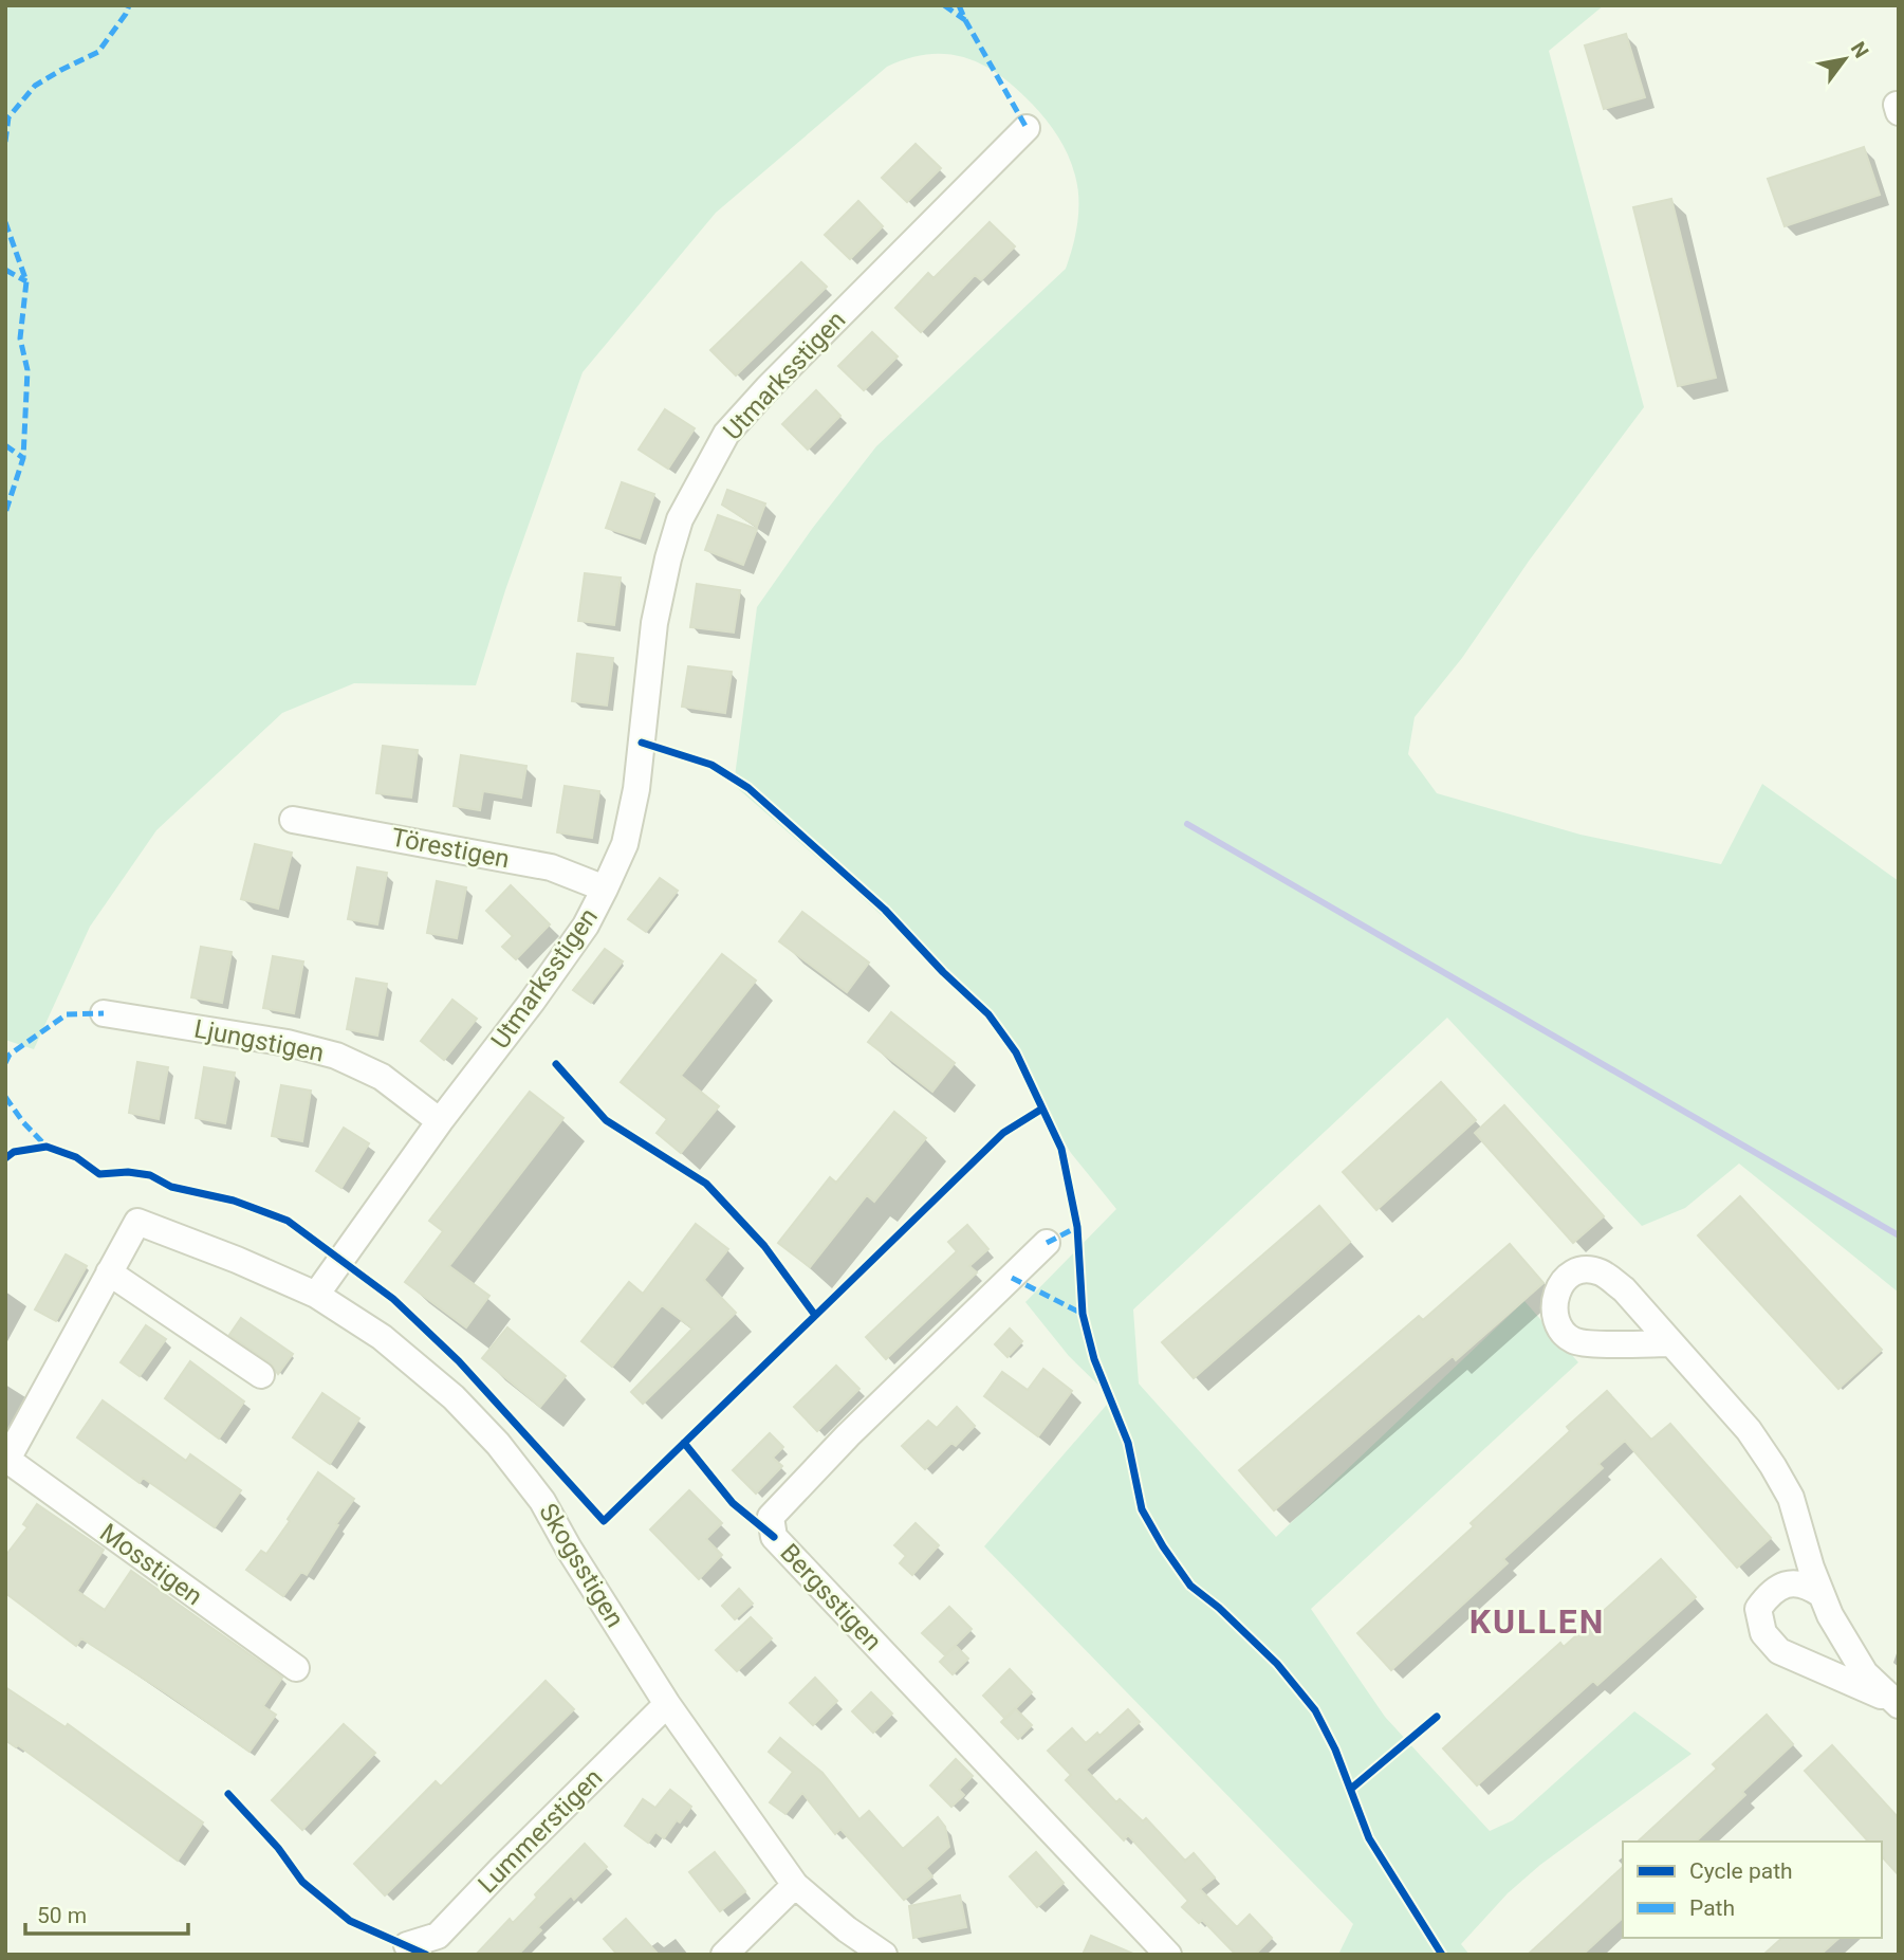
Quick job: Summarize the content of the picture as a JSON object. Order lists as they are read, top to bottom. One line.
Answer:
{"streets":{"street":["Utmarksstigen","Törestigen","Ljungstigen","Mosstigen","Skogsstigen","Bergsstigen","Lummerstigen"]},"crossings":[["Utmarksstigen","Törestigen"],["Utmarksstigen","Ljungstigen"],["Utmarksstigen","Mosstigen"],["Utmarksstigen","Skogsstigen"],["Mosstigen","Skogsstigen"],["Skogsstigen","Lummerstigen"]],"districts":["KULLEN"],"legend":["Cycle path","Path"],"scale_bar":"50 m","north":"top right"}
